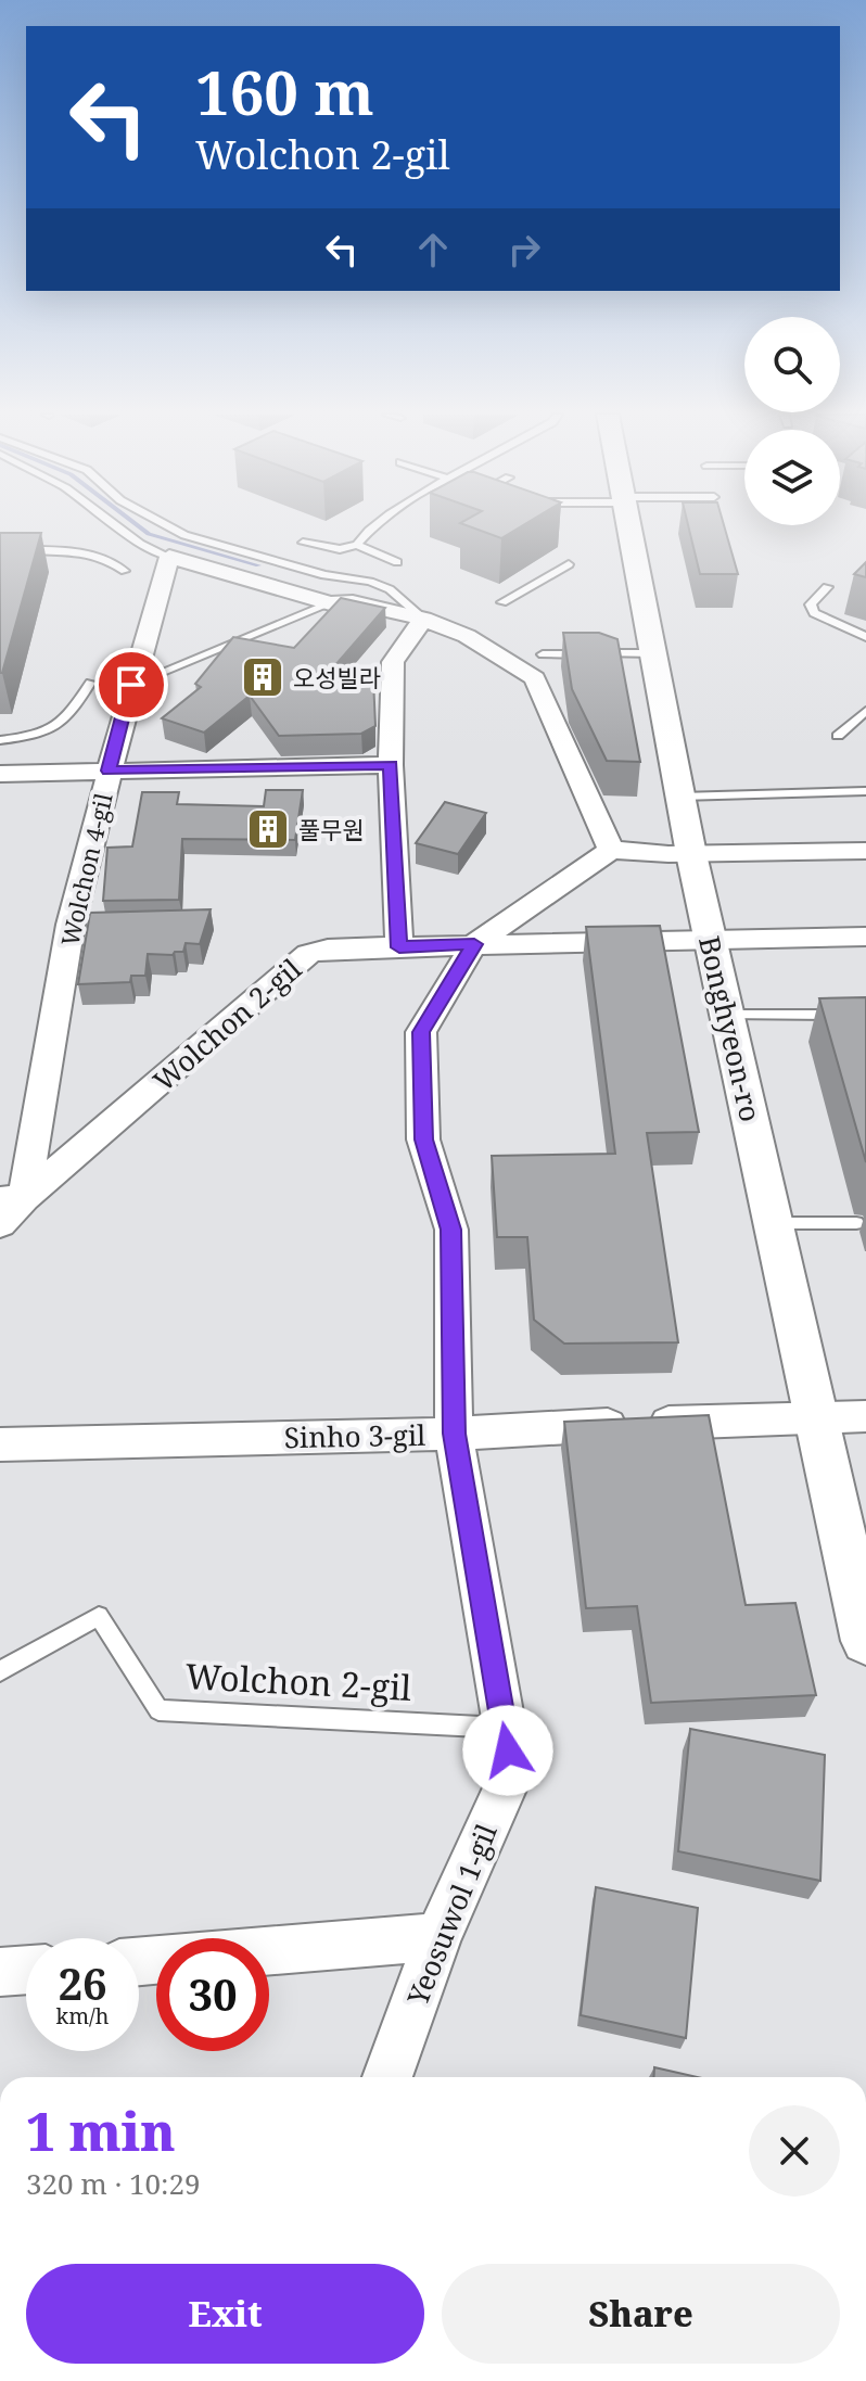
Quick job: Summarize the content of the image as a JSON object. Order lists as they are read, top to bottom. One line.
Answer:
{"streets":{"street":["Wolchon 4-gil","Wolchon 2-gil","Bonghyeon-ro","Sinho 3-gil","Yeosuwol 1-gil"]},"crossings":[["Wolchon 4-gil","Wolchon 2-gil"],["Wolchon 2-gil","Bonghyeon-ro"],["Wolchon 2-gil","Yeosuwol 1-gil"],["Bonghyeon-ro","Sinho 3-gil"],["Sinho 3-gil","Yeosuwol 1-gil"]],"places":{"building":["오성빌라","풀무원"]},"page":{"turn":["160 m","Wolchon 2-gil"],"speed":"26 km/h","limit":"30","heading":["1 min","320 m · 10:29"],"buttons":["Exit","Share"]}}
